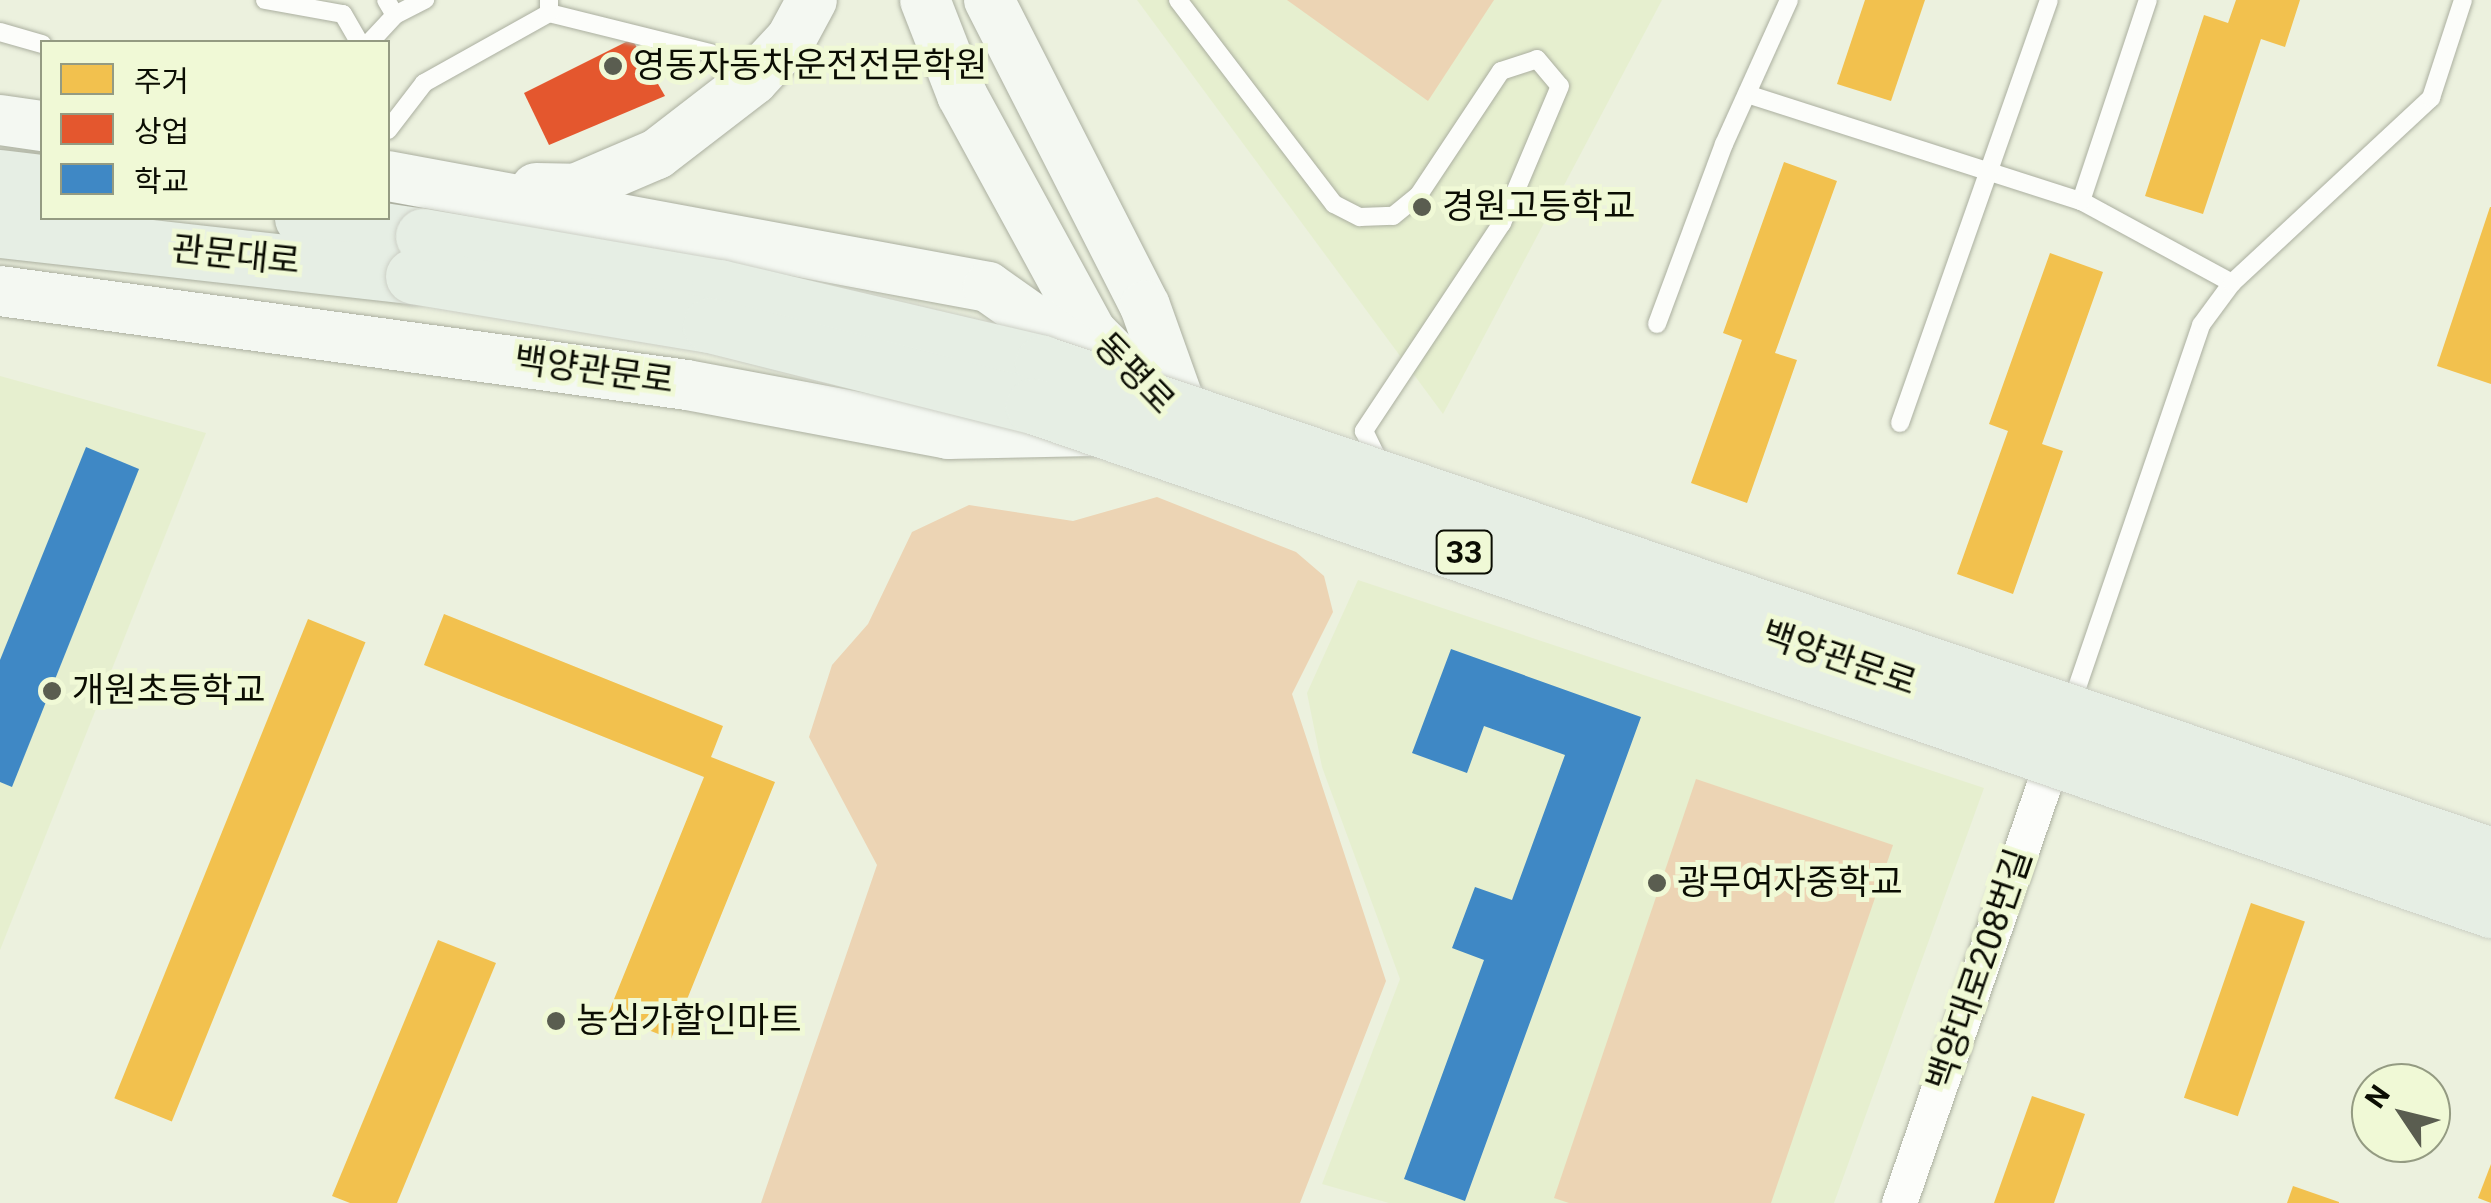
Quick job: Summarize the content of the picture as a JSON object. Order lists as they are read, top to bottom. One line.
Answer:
{"streets":{"highway":["관문대로","33"],"main road":["백양관문로","동평로"],"street":["백양대로208번길"]},"crossings":[["관문대로","33"],["백양관문로","동평로"],["백양관문로","백양대로208번길"]],"places":["영동자동차운전전문학원","경원고등학교","개원초등학교","광무여자중학교","농심가할인마트"],"legend":["주거","상업","학교"],"north":"top left"}
